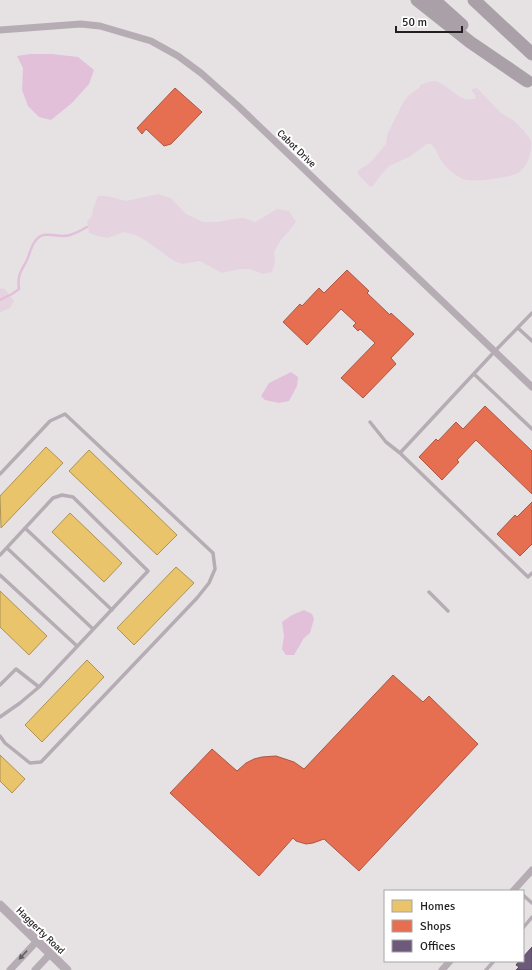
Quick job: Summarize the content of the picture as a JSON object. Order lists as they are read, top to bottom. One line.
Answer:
{"streets":{"street":["Cabot Drive","Haggerty Road"]},"legend":["Homes","Shops","Offices"],"scale_bar":"50 m"}
